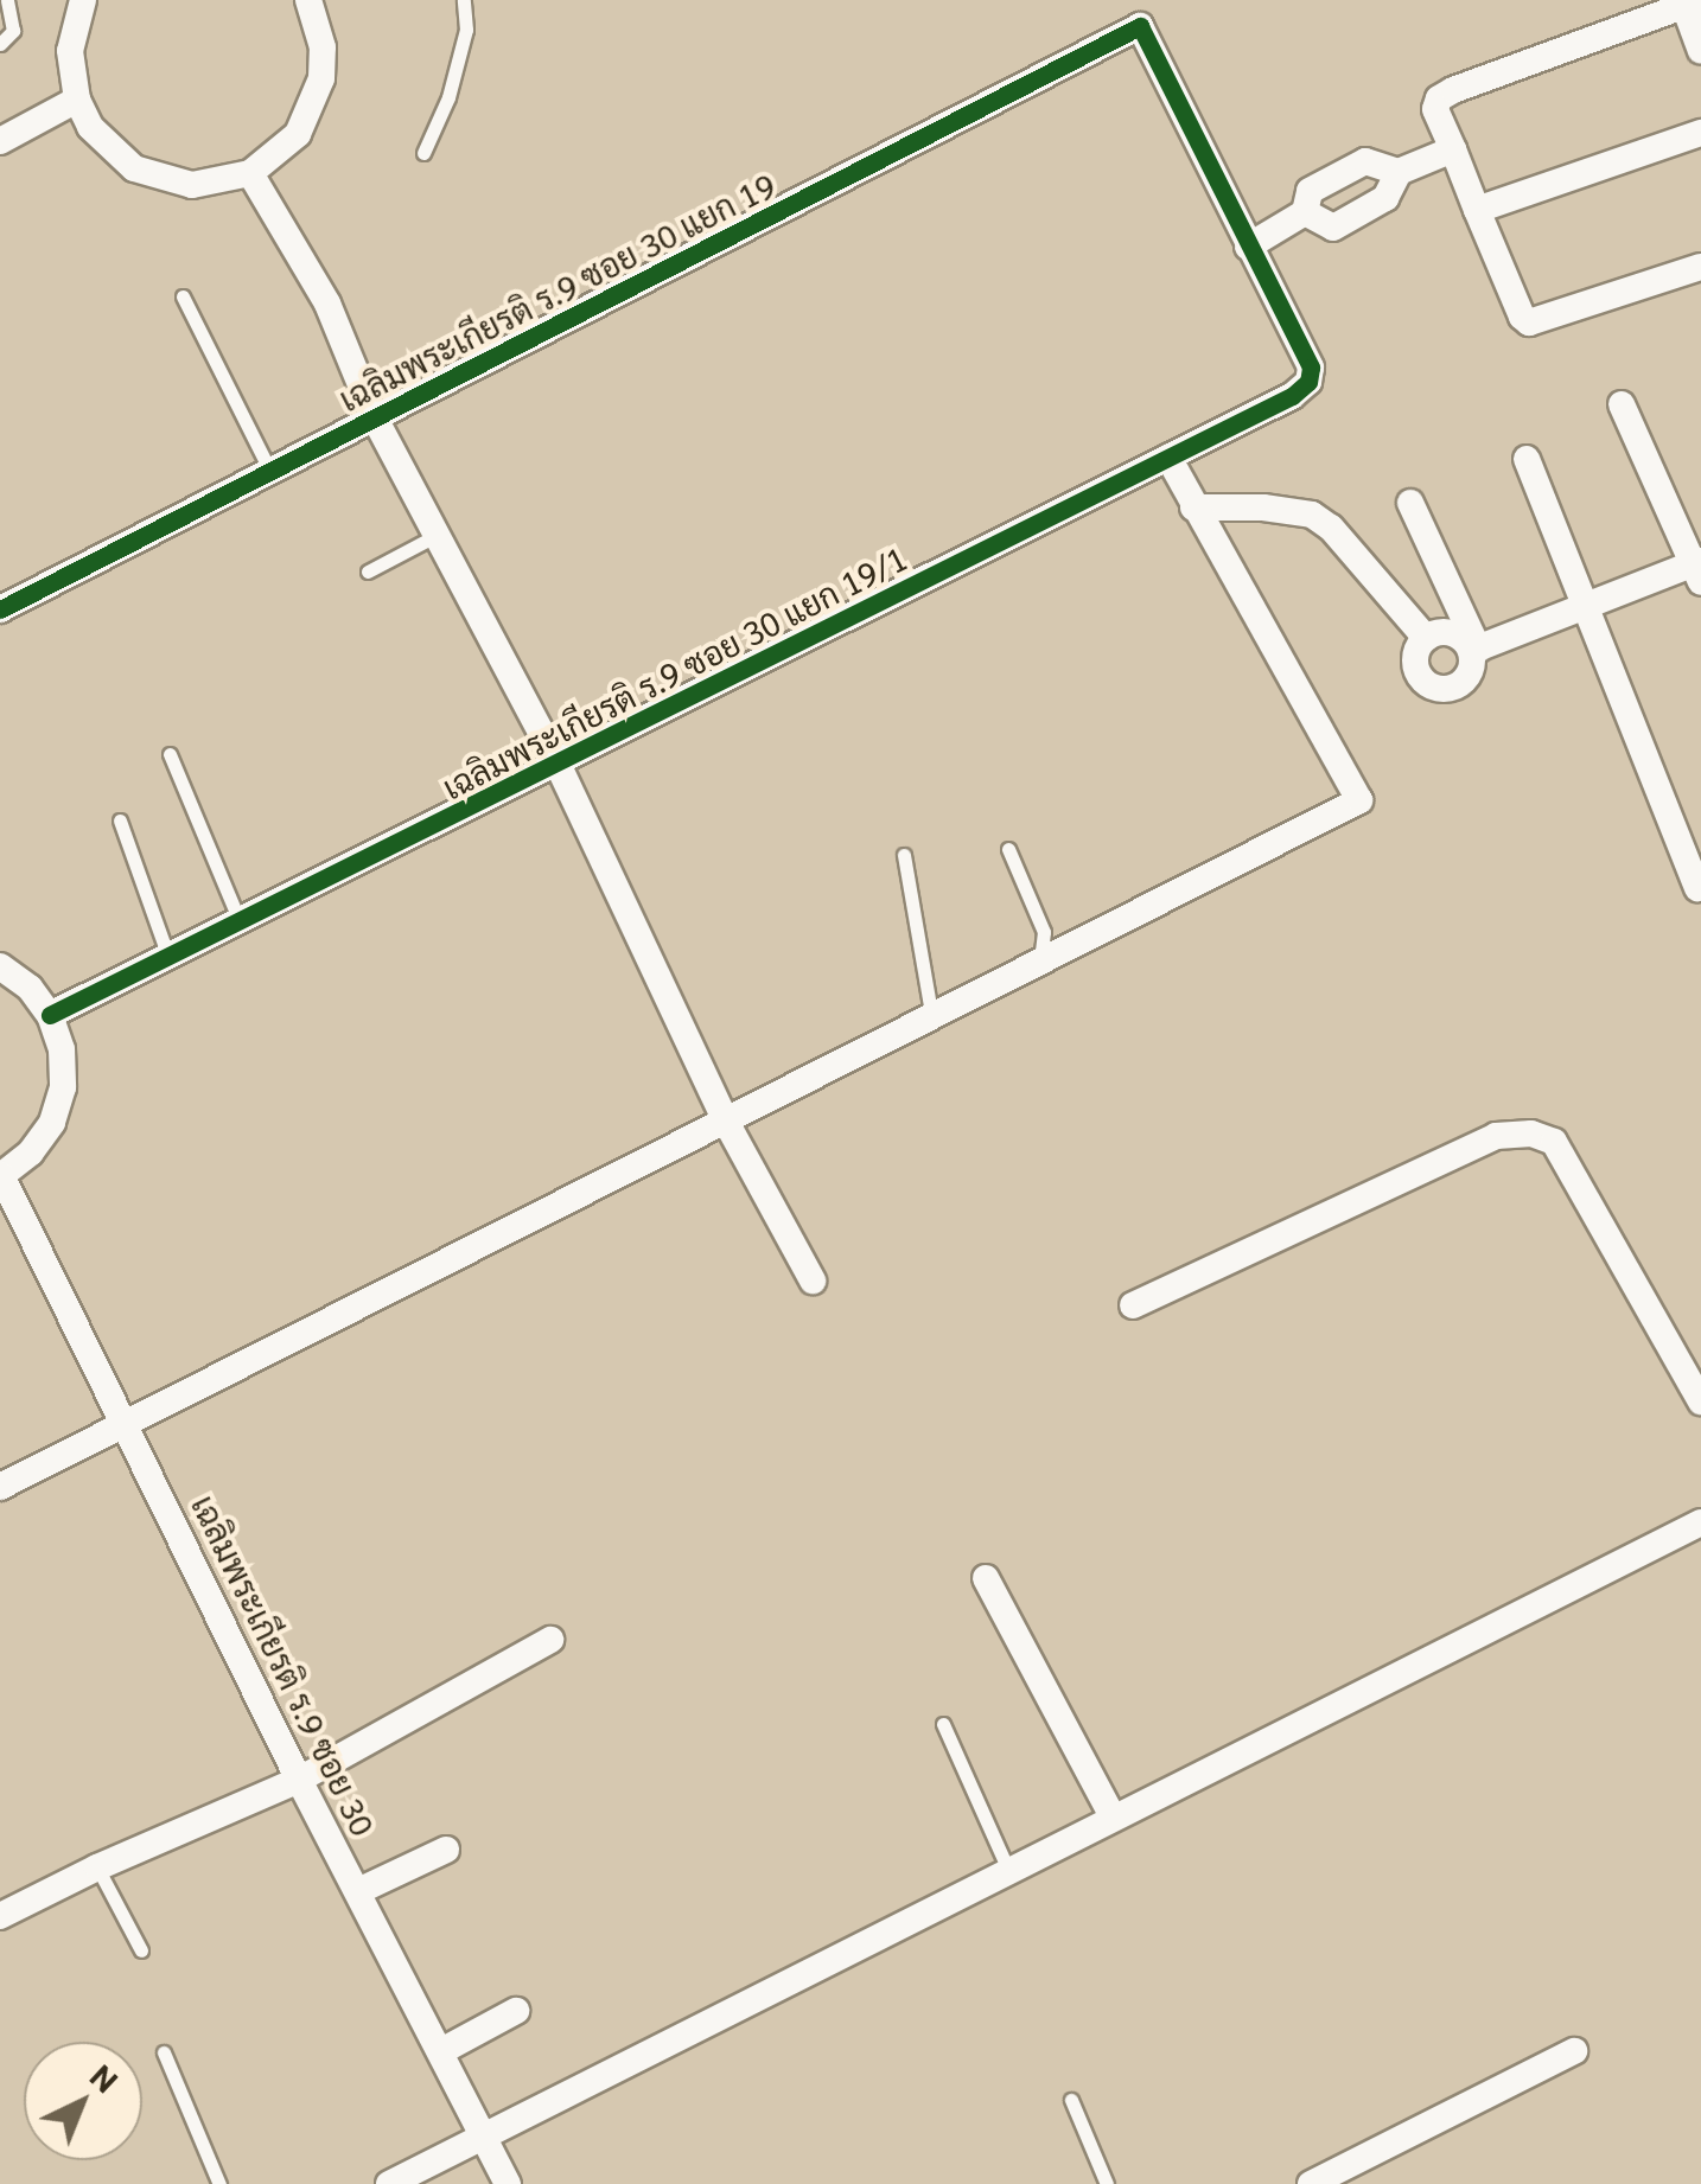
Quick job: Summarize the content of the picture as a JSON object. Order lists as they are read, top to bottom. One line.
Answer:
{"streets":{"street":["เฉลิมพระเกียรติ ร.9 ซอย 30 แยก 19","เฉลิมพระเกียรติ ร.9 ซอย 30 แยก 19/1","เฉลิมพระเกียรติ ร.9 ซอย 30"]},"crossings":[["เฉลิมพระเกียรติ ร.9 ซอย 30 แยก 19","เฉลิมพระเกียรติ ร.9 ซอย 30 แยก 19/1"],["เฉลิมพระเกียรติ ร.9 ซอย 30 แยก 19/1","เฉลิมพระเกียรติ ร.9 ซอย 30"]],"north":"top right"}
